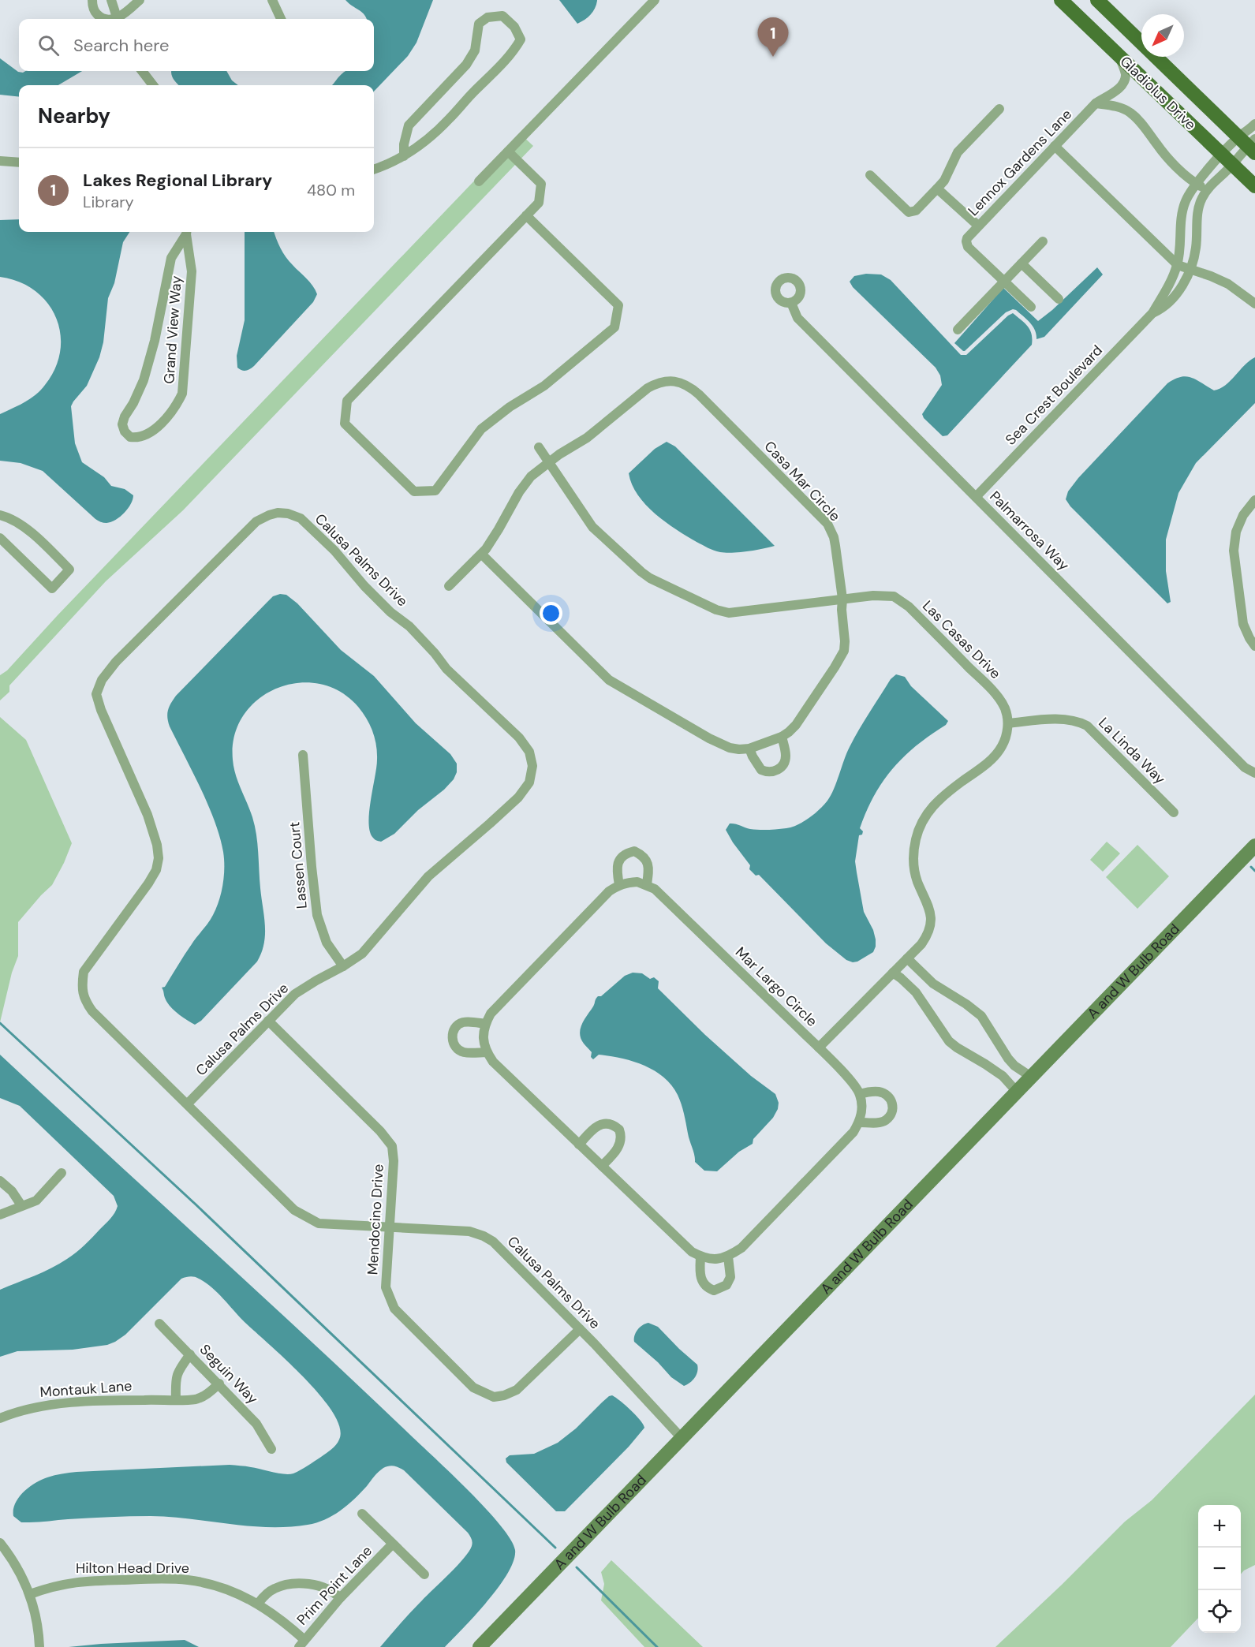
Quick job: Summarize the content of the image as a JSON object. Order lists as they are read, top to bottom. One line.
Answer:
{"streets":{"main road":["Gladiolus Drive"],"street":["Lennox Gardens Lane","Grand View Way","Sea Crest Boulevard","Casa Mar Circle","Palmarrosa Way","Calusa Palms Drive","Las Casas Drive","La Linda Way","Lassen Court","A and W Bulb Road","Mar Largo Circle","Mendocino Drive","Seguin Way","Montauk Lane","Hilton Head Drive","Prim Point Lane"]},"crossings":[["Gladiolus Drive","Lennox Gardens Lane"],["Gladiolus Drive","Sea Crest Boulevard"],["Sea Crest Boulevard","Palmarrosa Way"],["Casa Mar Circle","Las Casas Drive"],["Calusa Palms Drive","Lassen Court"],["Calusa Palms Drive","A and W Bulb Road"],["Calusa Palms Drive","Mendocino Drive"],["Las Casas Drive","La Linda Way"],["Seguin Way","Montauk Lane"],["Hilton Head Drive","Prim Point Lane"]],"north":"bottom left","page":{"pins":"1","search":"Search here","heading":"Nearby","list":[{"mark":"1","name":"Lakes Regional Library","note":"Library","value":"480 m"}],"map_buttons":["+","−"]}}
